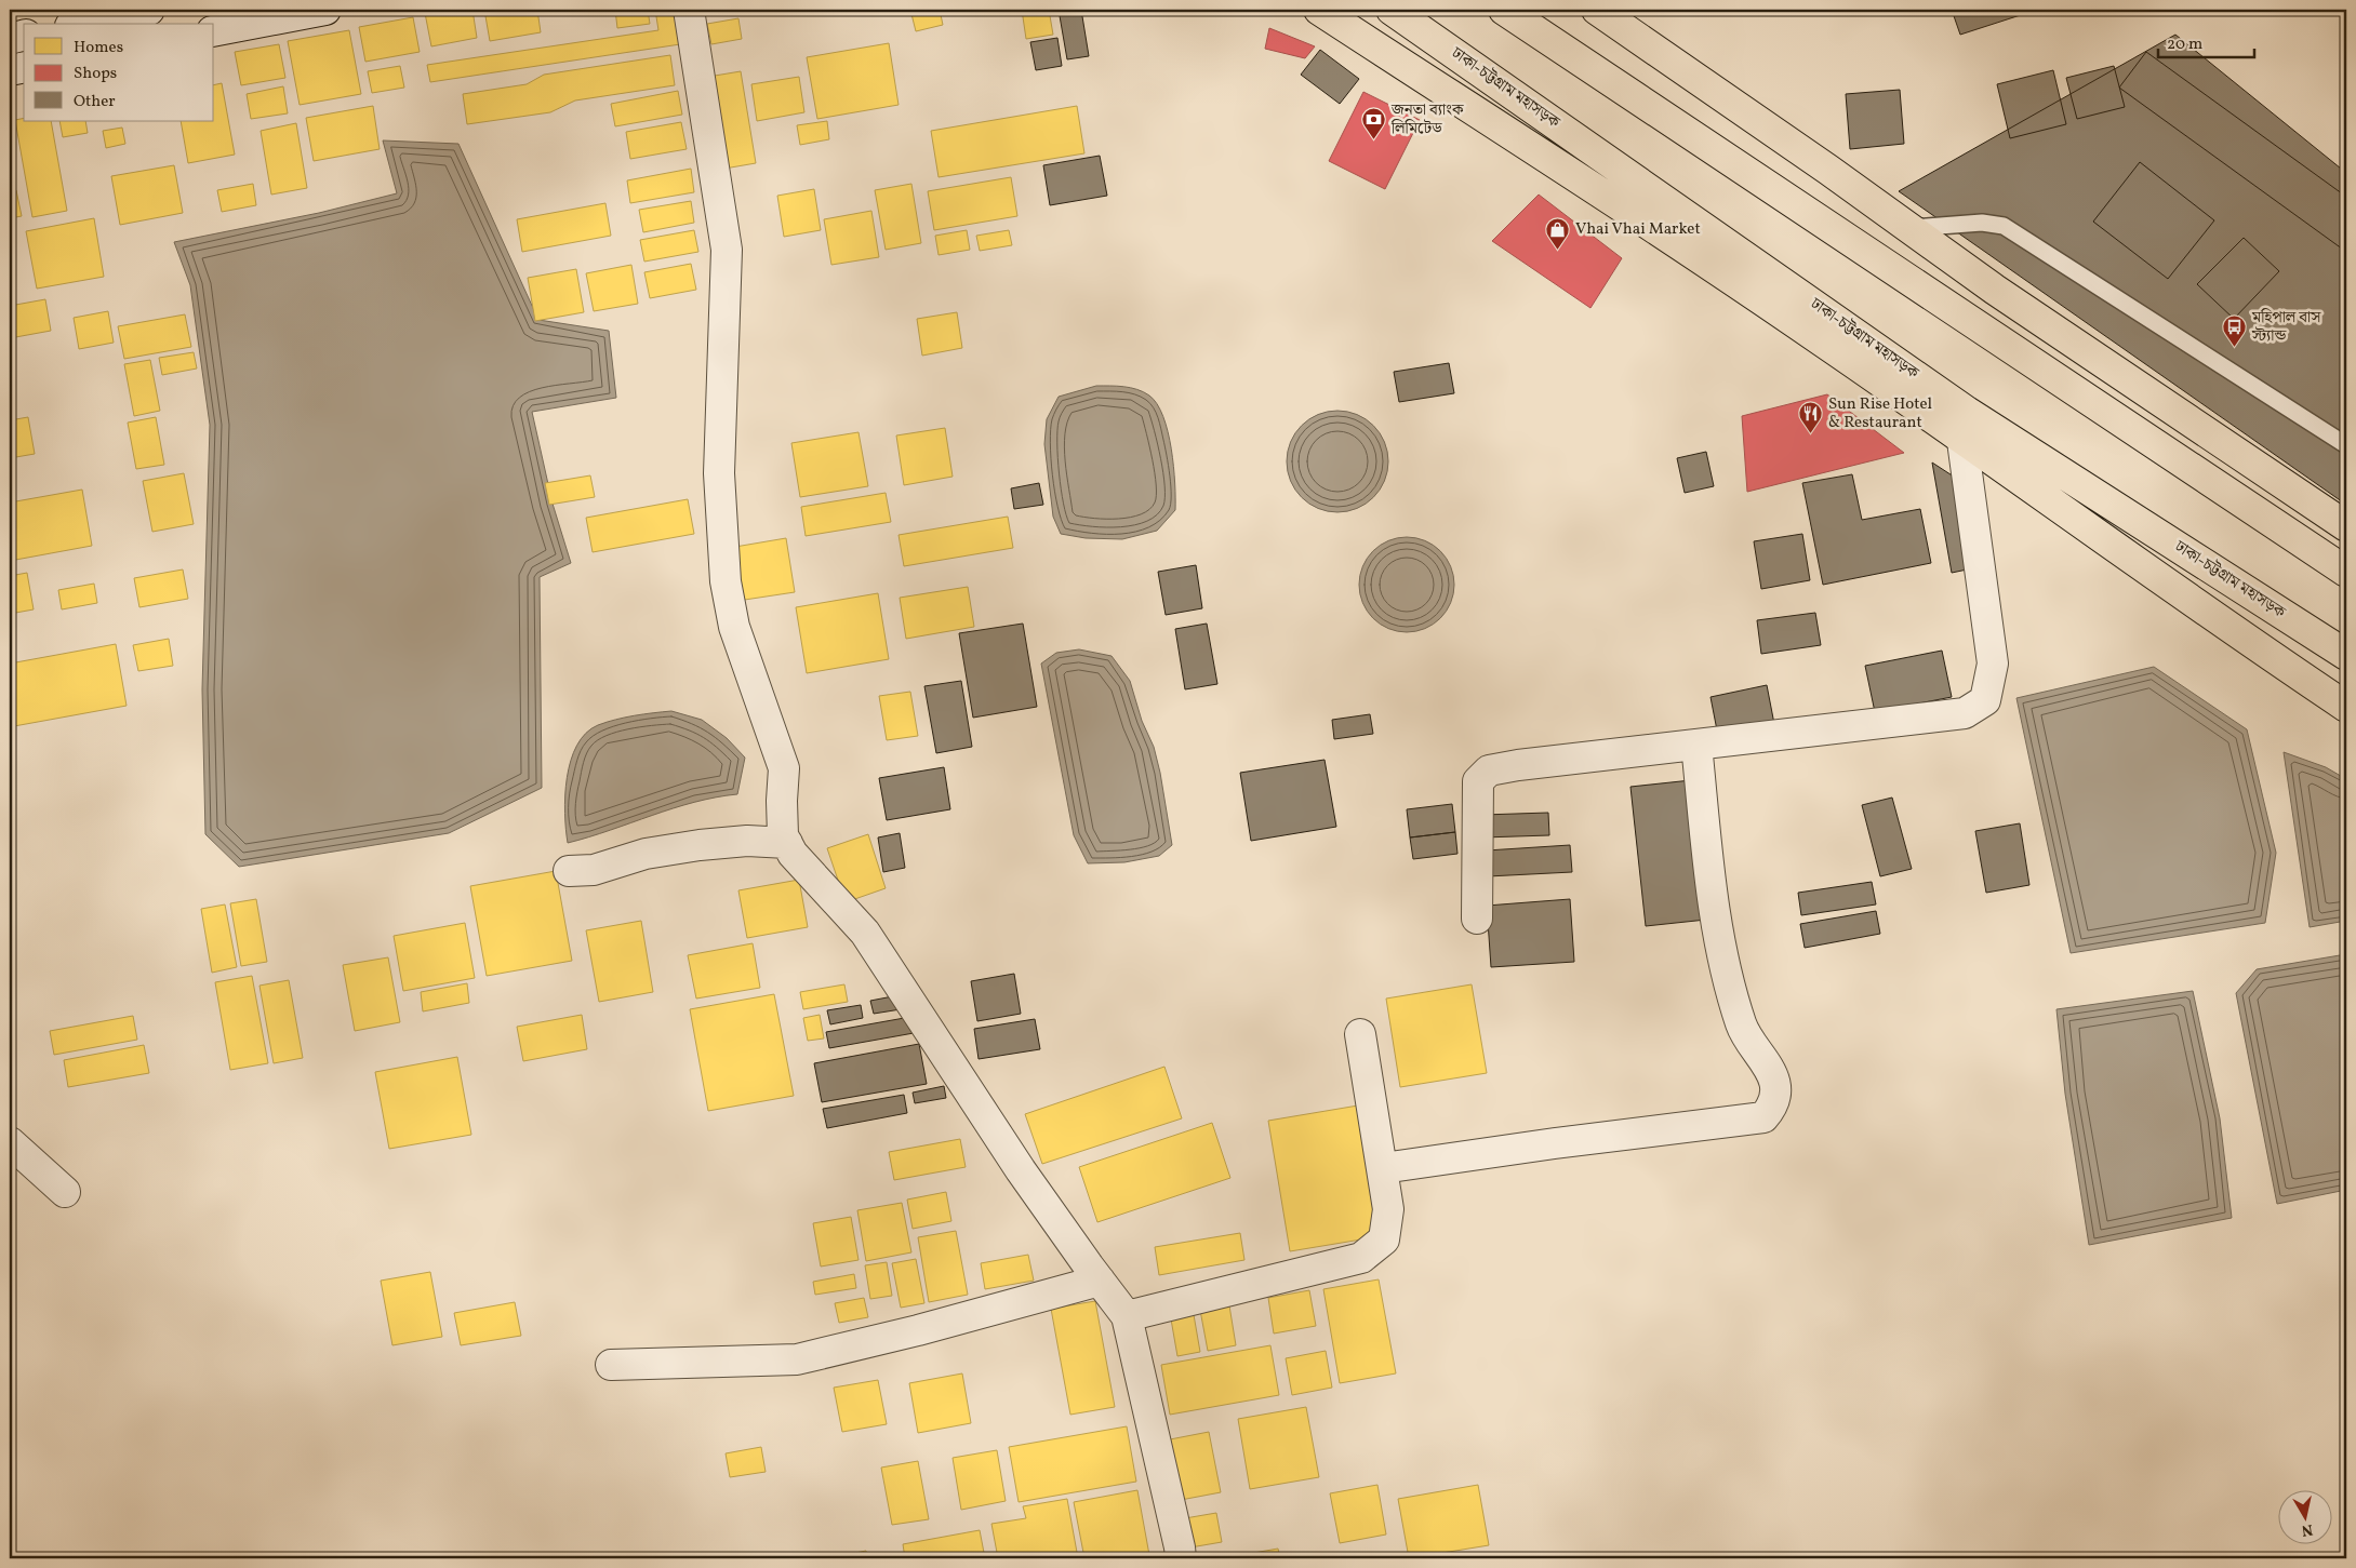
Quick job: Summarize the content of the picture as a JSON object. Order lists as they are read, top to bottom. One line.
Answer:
{"streets":{"highway":["ঢাকা-চট্টগ্রাম মহাসড়ক"]},"places":{"bank":["জনতা ব্যাংক লিমিটেড"],"shop":["Vhai Vhai Market"],"bus stop":["মহিপাল বাস স্ট্যান্ড"],"restaurant":["Sun Rise Hotel & Restaurant"]},"legend":["Homes","Shops","Other"],"scale_bar":"20 m","north":"bottom"}
